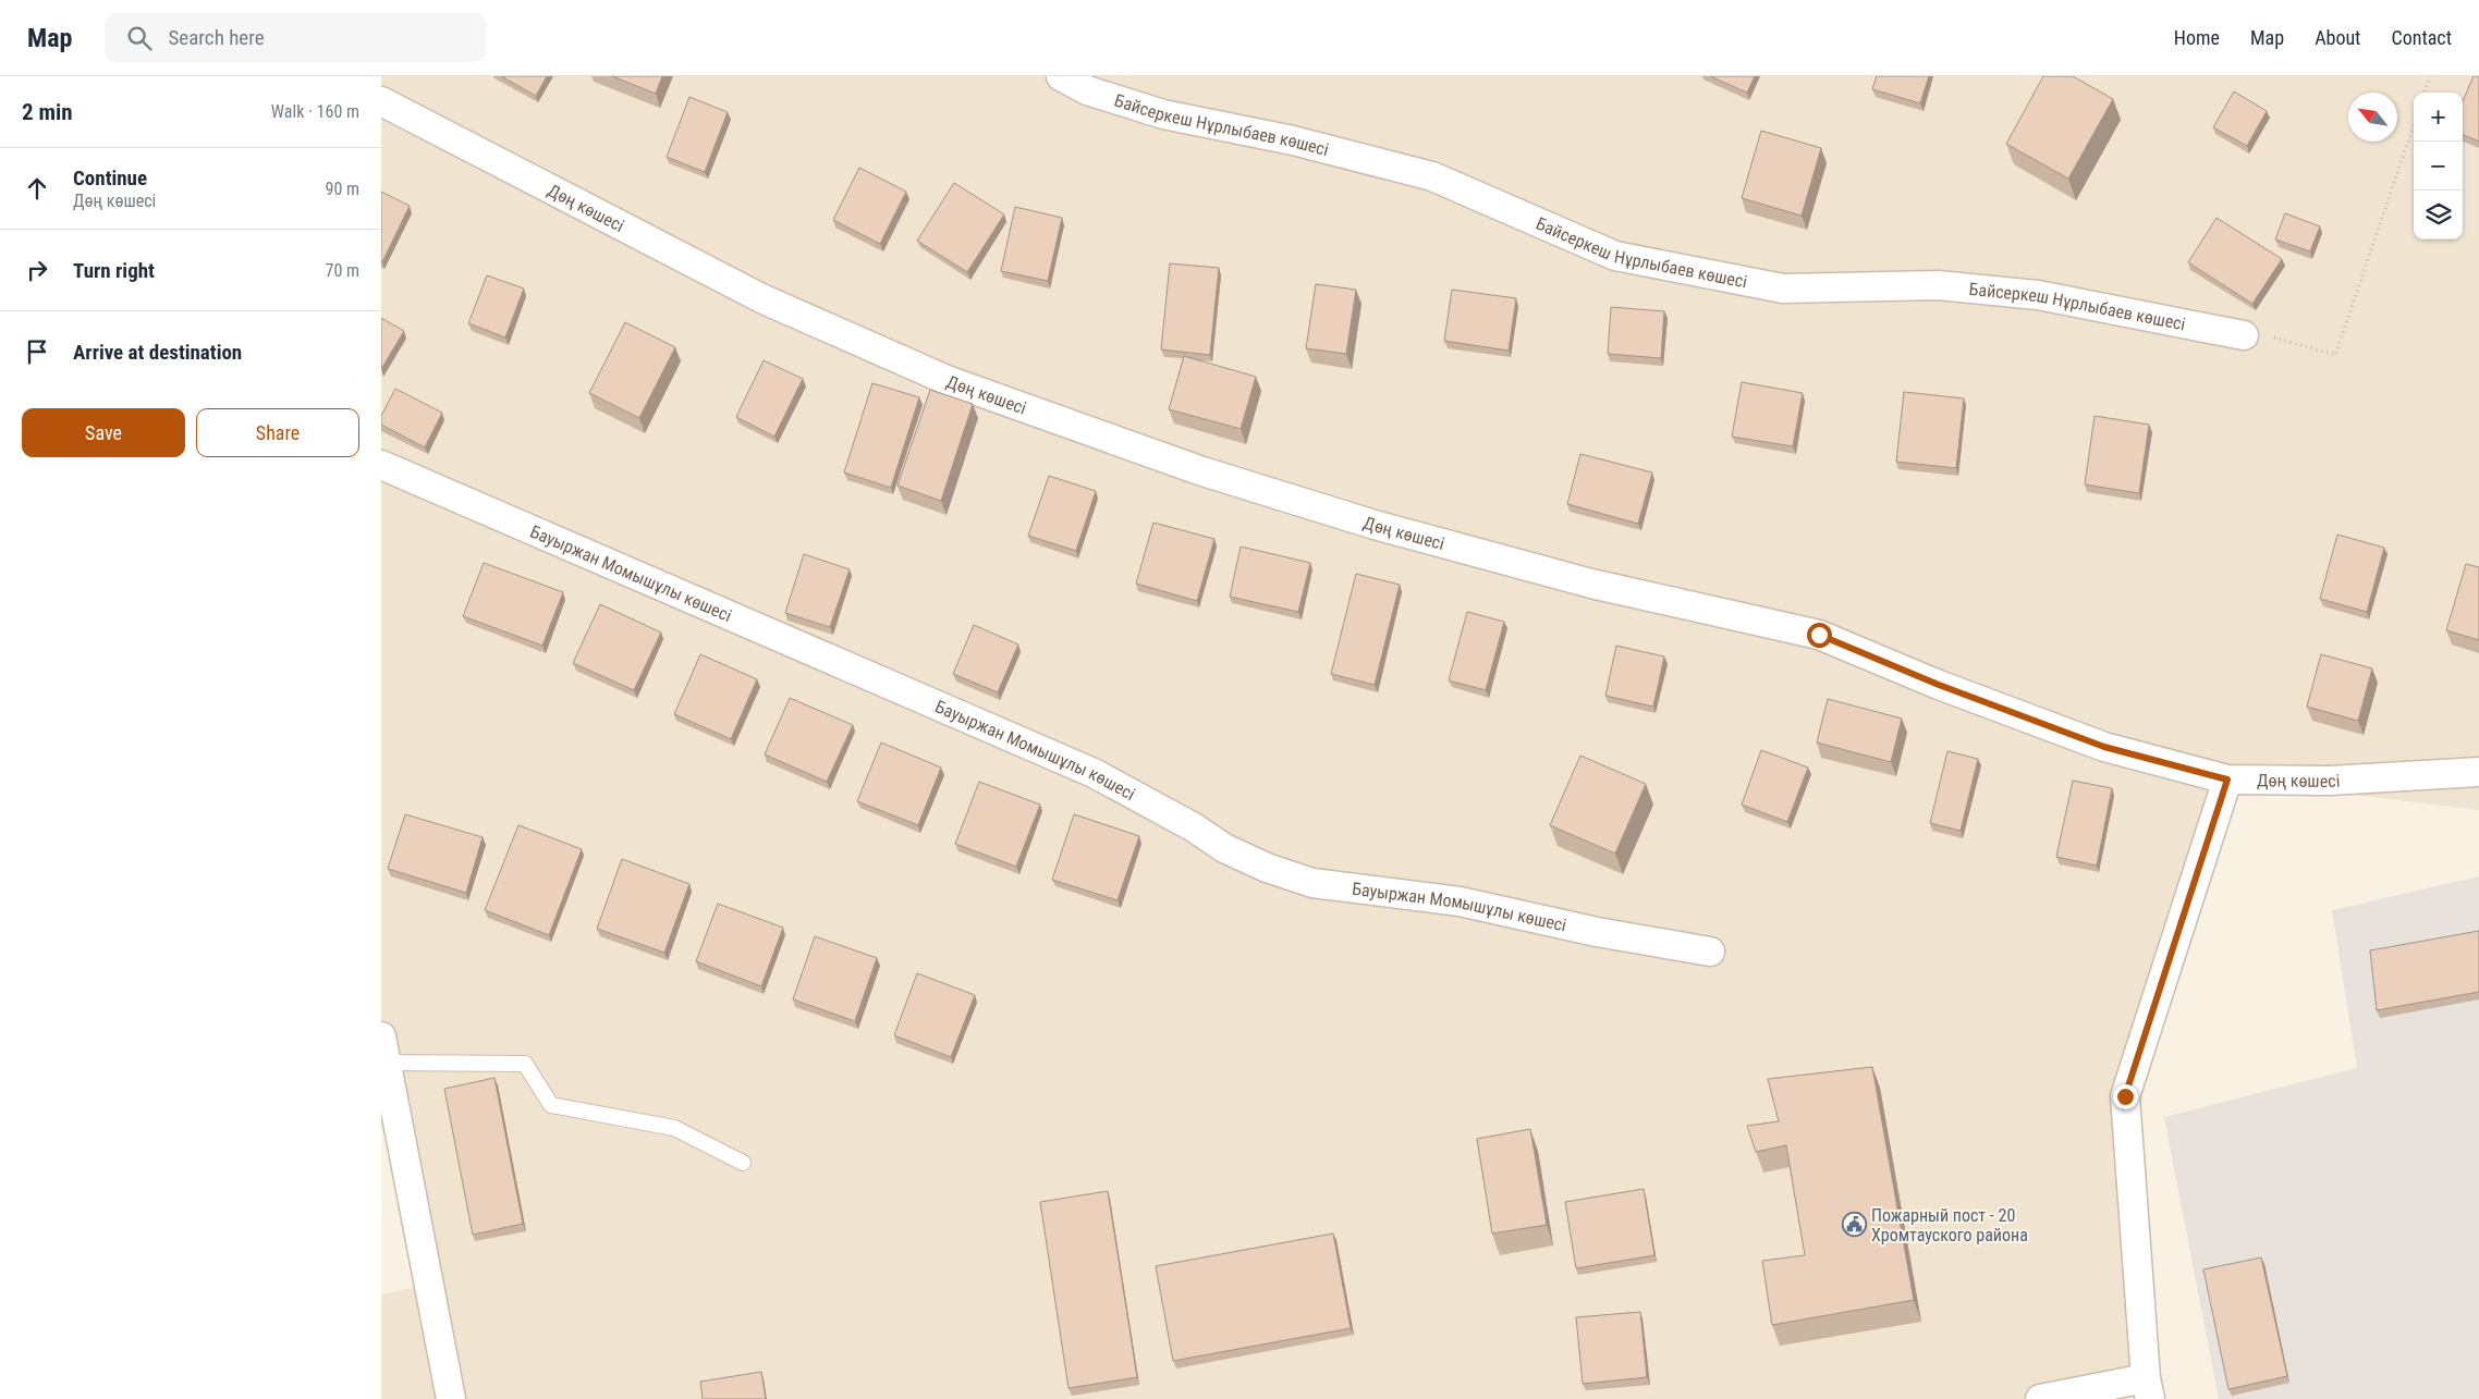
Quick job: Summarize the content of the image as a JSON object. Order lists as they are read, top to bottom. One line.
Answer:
{"streets":{"street":["Байсеркеш Нұрлыбаев көшесі","Дөң көшесі","Бауыржан Момышұлы көшесі"]},"places":{"public building":["Пожарный пост - 20 Хромтауского района"]},"north":"top left","page":{"header":"Map","search":"Search here","nav":["Home","Map","About","Contact"],"heading":["2 min","Walk · 160 m"],"map_buttons":["+","−"],"list":[["Continue","Дөң көшесі","90 m"],["Turn right","70 m"],"Arrive at destination"],"buttons":["Save","Share"]}}
